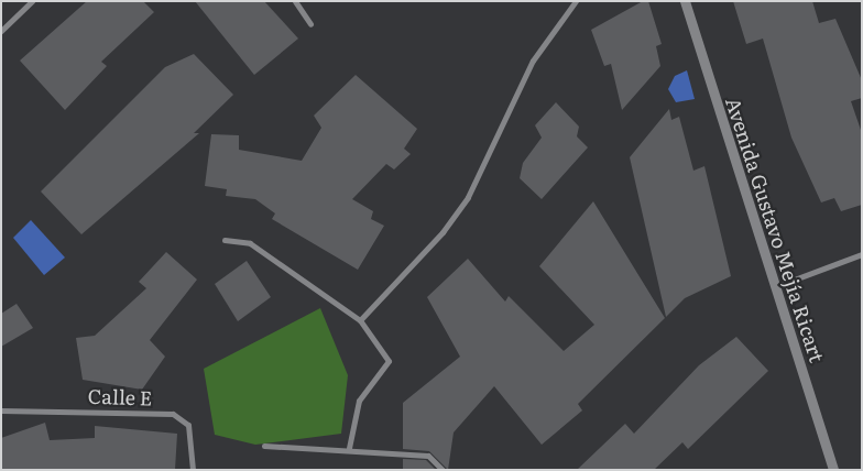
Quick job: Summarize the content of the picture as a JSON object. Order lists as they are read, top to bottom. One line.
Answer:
{"streets":{"street":["Avenida Gustavo Mejía Ricart","Calle E"]}}
